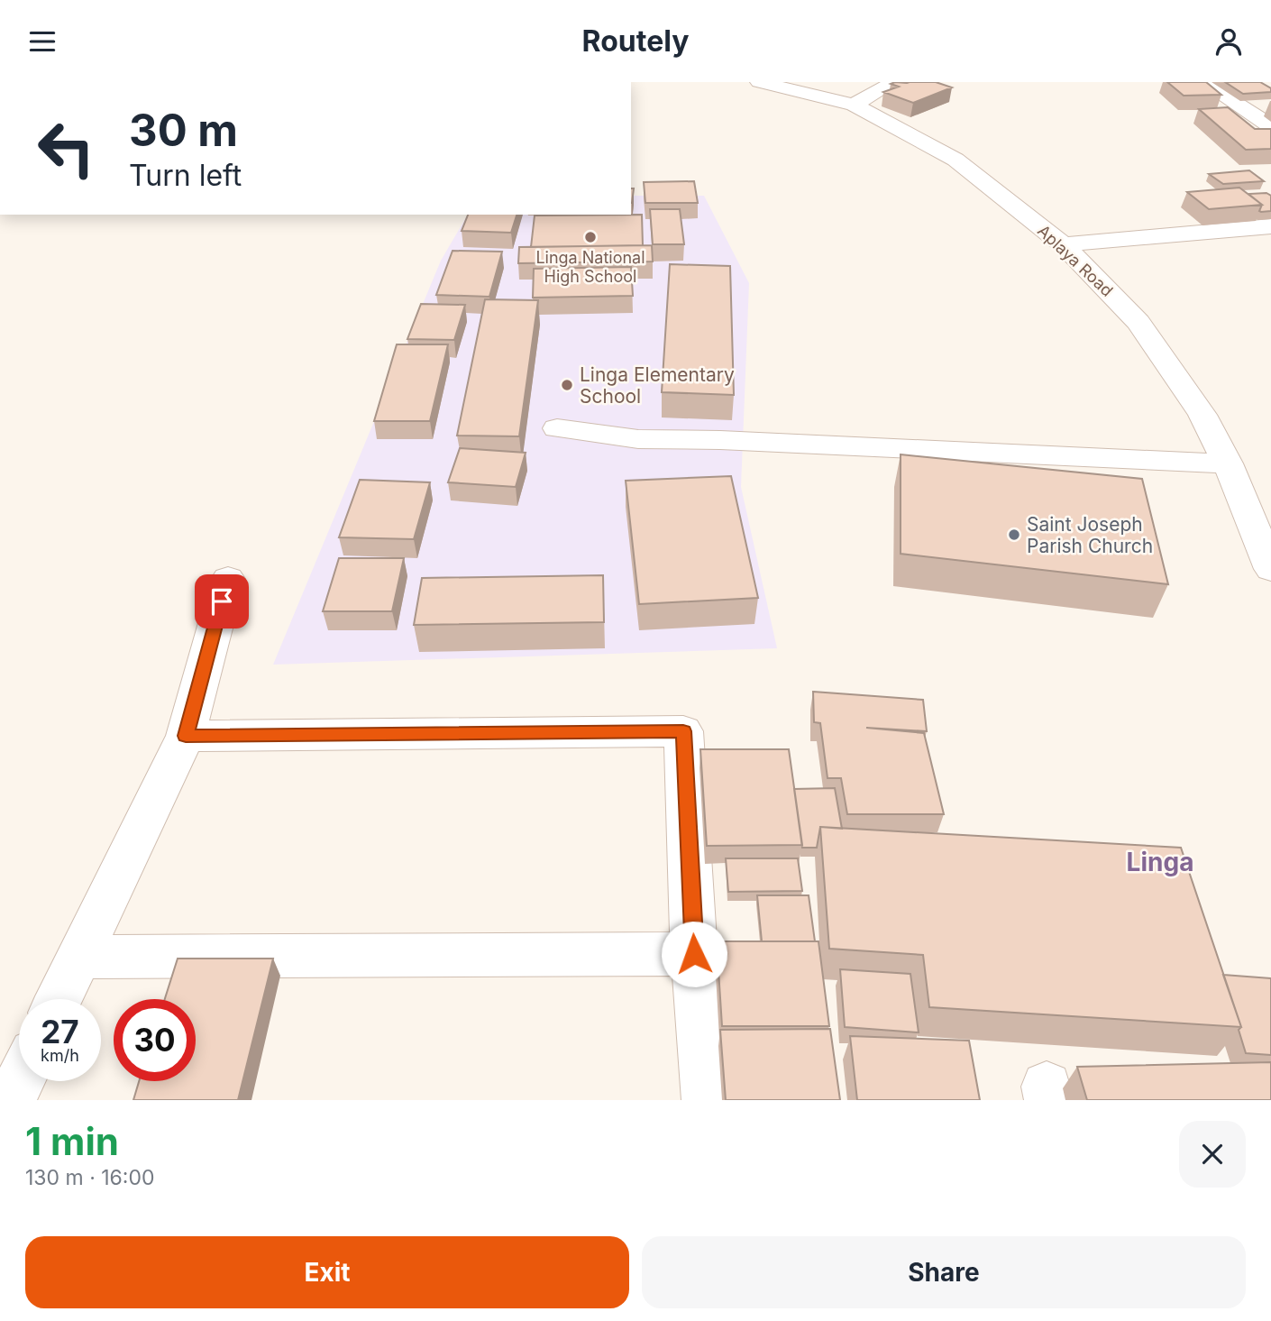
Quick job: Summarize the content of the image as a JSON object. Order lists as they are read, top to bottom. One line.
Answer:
{"streets":{"street":["Aplaya Road"]},"districts":["Linga"],"places":["Linga National High School","Linga Elementary School","Saint Joseph Parish Church"],"page":{"header":"Routely","turn":["30 m","Turn left"],"speed":"27 km/h","limit":"30","heading":["1 min","130 m · 16:00"],"buttons":["Exit","Share"]}}
